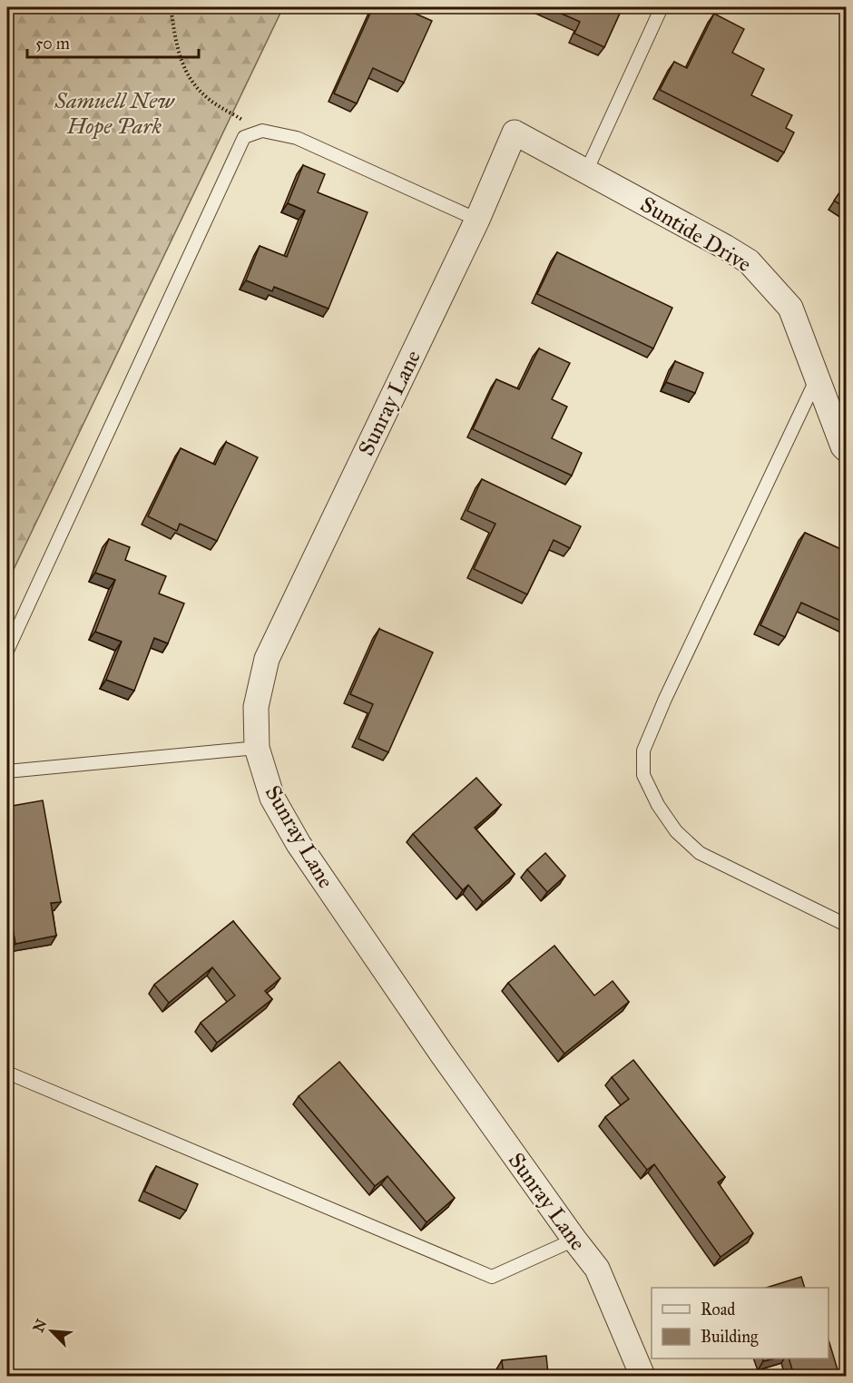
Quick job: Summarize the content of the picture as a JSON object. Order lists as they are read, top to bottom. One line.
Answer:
{"streets":{"street":["Suntide Drive","Sunray Lane"]},"crossings":[["Suntide Drive","Sunray Lane"]],"parks":["Samuell New Hope Park"],"legend":["Road","Building"],"scale_bar":"50 m","north":"top left"}
